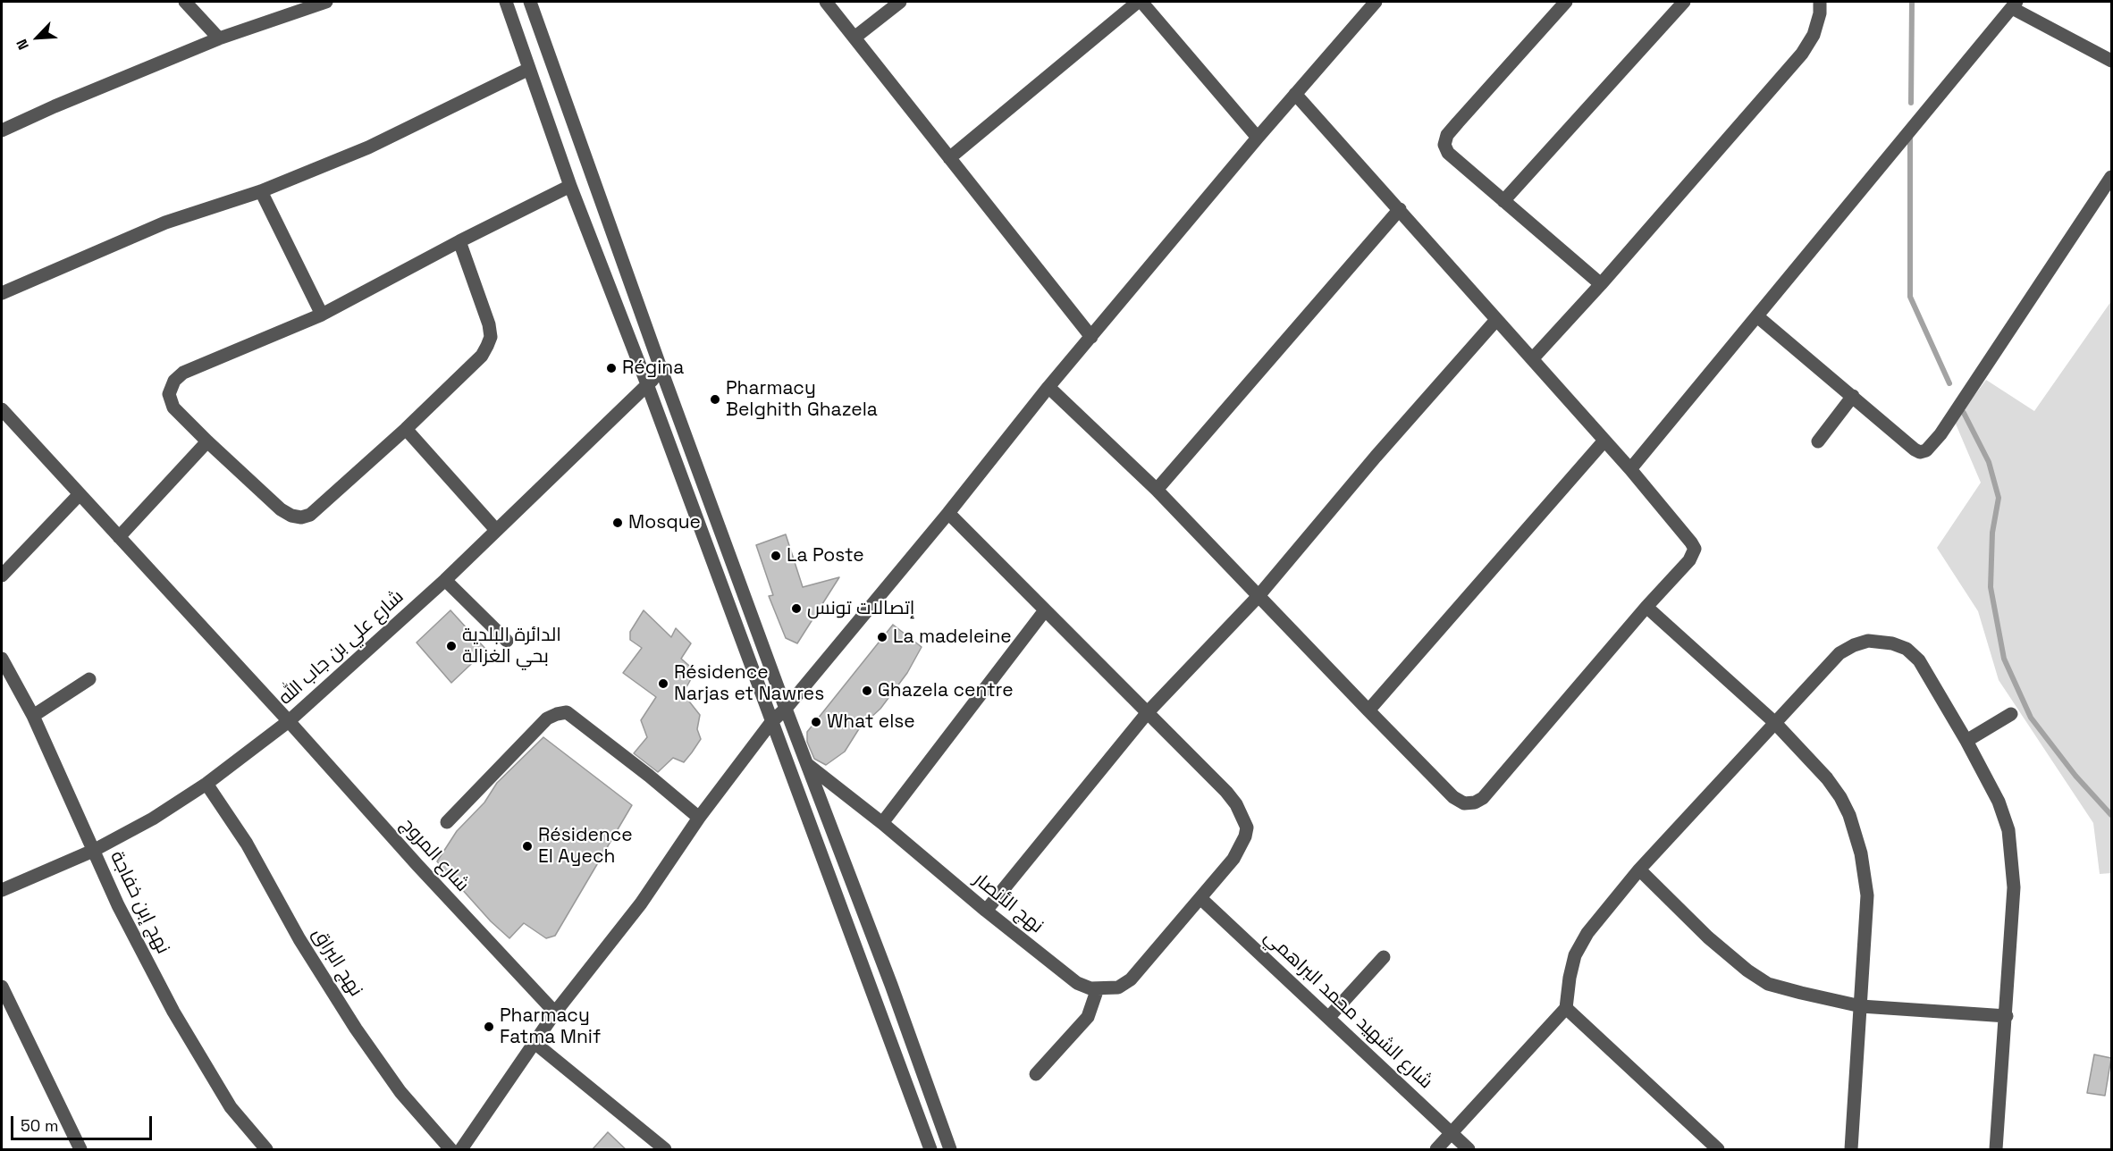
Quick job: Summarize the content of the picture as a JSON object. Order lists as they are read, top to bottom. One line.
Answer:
{"streets":{"street":["شارع علي بن جاب الله","شارع المروج","نهج إبن خفاجة","نهج الأنصار","نهج البراق","شارع الشهيد محمد البراهمي"]},"crossings":[["شارع علي بن جاب الله","شارع المروج"],["شارع علي بن جاب الله","نهج إبن خفاجة"],["شارع علي بن جاب الله","نهج البراق"],["نهج الأنصار","شارع الشهيد محمد البراهمي"]],"places":["Régina","Pharmacy Belghith Ghazela","Mosque","La Poste","إتصالات تونس","La madeleine","الدائرة البلدية بحي الغزالة","Résidence Narjas et Nawres","Ghazela centre","What else","Résidence El Ayech","Pharmacy Fatma Mnif"],"scale_bar":"50 m","north":"bottom left"}
